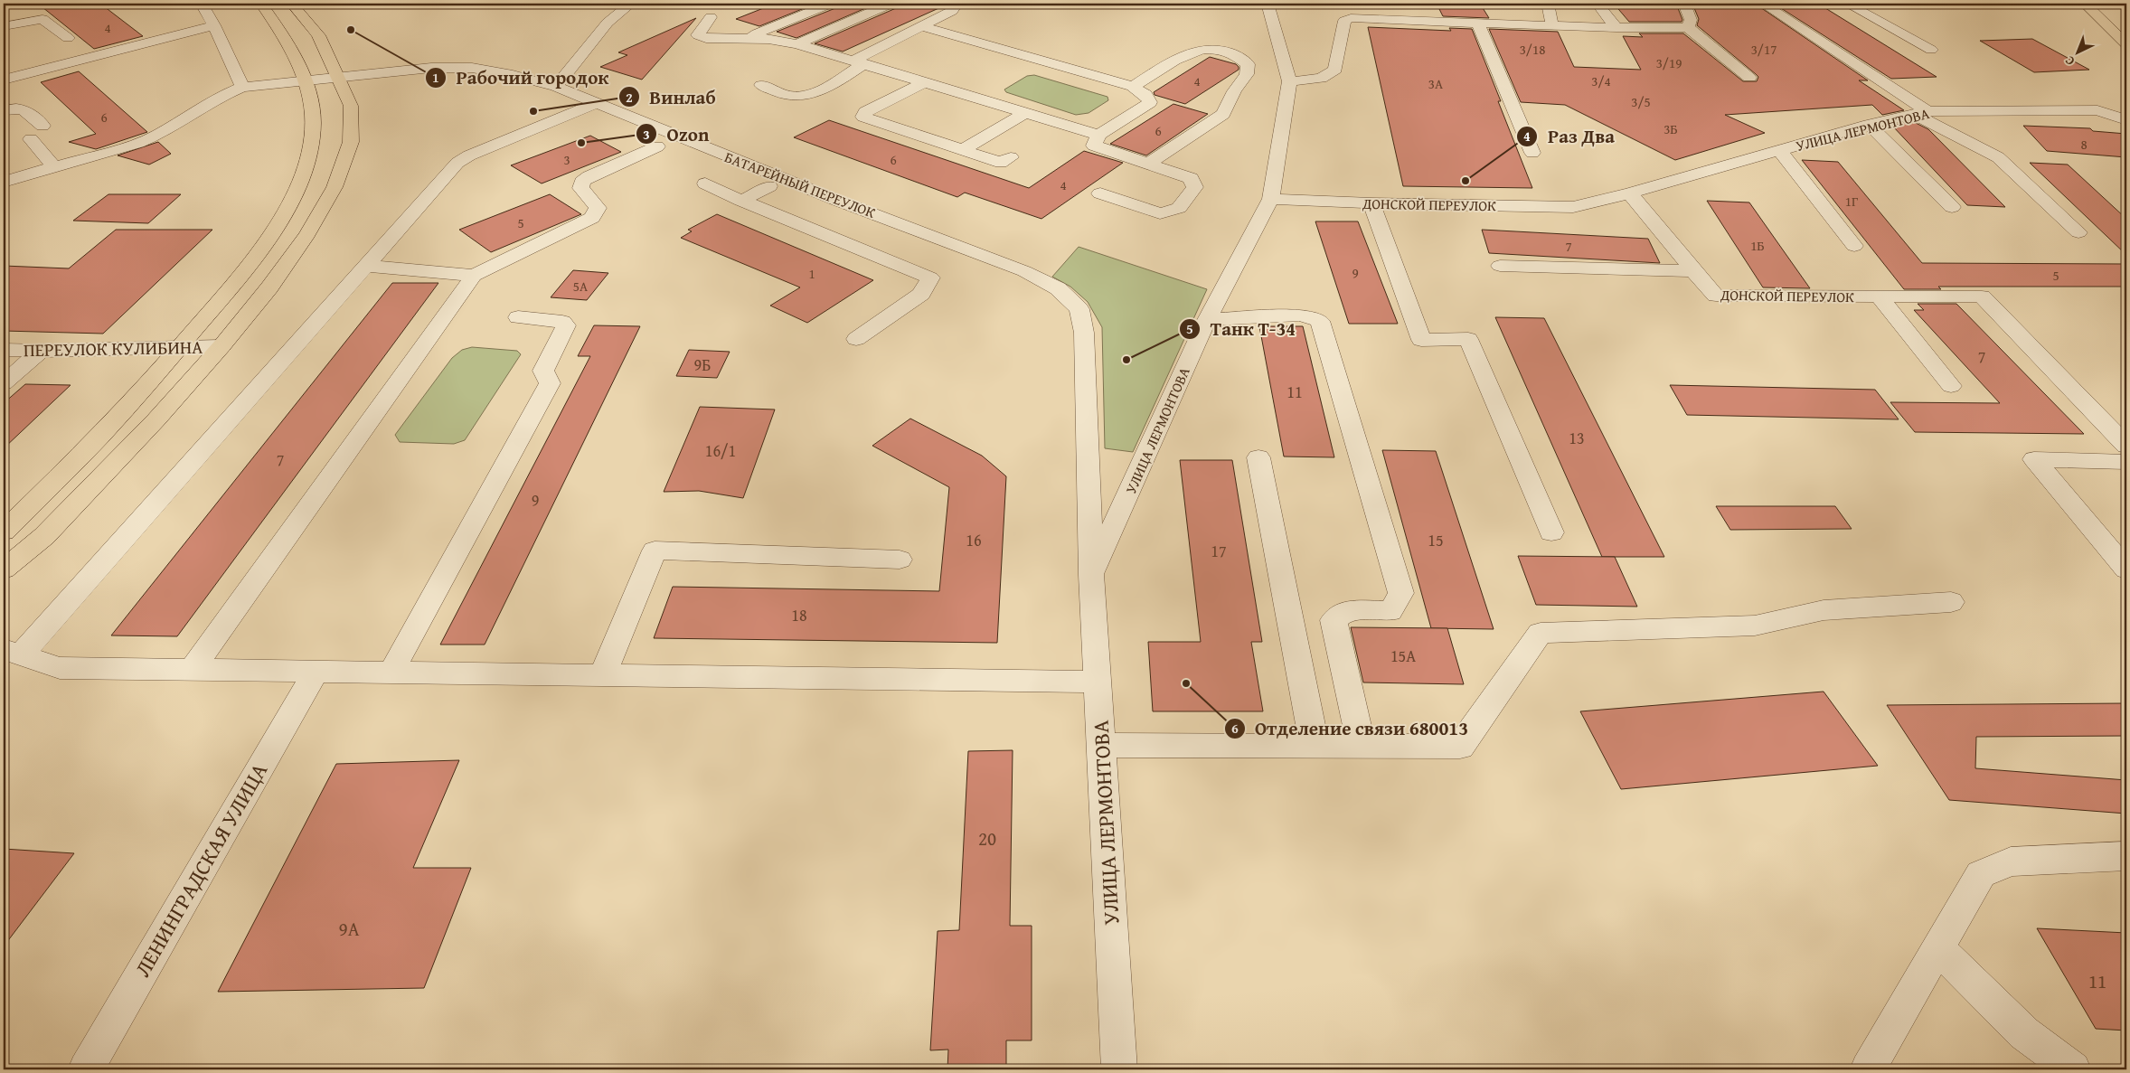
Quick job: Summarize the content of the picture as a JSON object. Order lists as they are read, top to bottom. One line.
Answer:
{"streets":{"street":["УЛИЦА ЛЕРМОНТОВА","БАТАРЕЙНЫЙ ПЕРЕУЛОК","ДОНСКОЙ ПЕРЕУЛОК","ПЕРЕУЛОК КУЛИБИНА","ЛЕНИНГРАДСКАЯ УЛИЦА"]},"crossings":[["УЛИЦА ЛЕРМОНТОВА","БАТАРЕЙНЫЙ ПЕРЕУЛОК"],["УЛИЦА ЛЕРМОНТОВА","ДОНСКОЙ ПЕРЕУЛОК"]],"places":["Рабочий городок","Винлаб","Ozon","Раз Два","Танк Т-34","Отделение связи 680013"],"house_numbers":["4","3/18","3/17","3/19","4","3/4","3А","3/5","6","3Б","6","8","3","6","4","1Г","5","1Б","7","9","1","5","5А","7","9Б","11","13","16/1","7","9","16","15","17","18","15А","20","9А","11"],"north":"bottom left"}
